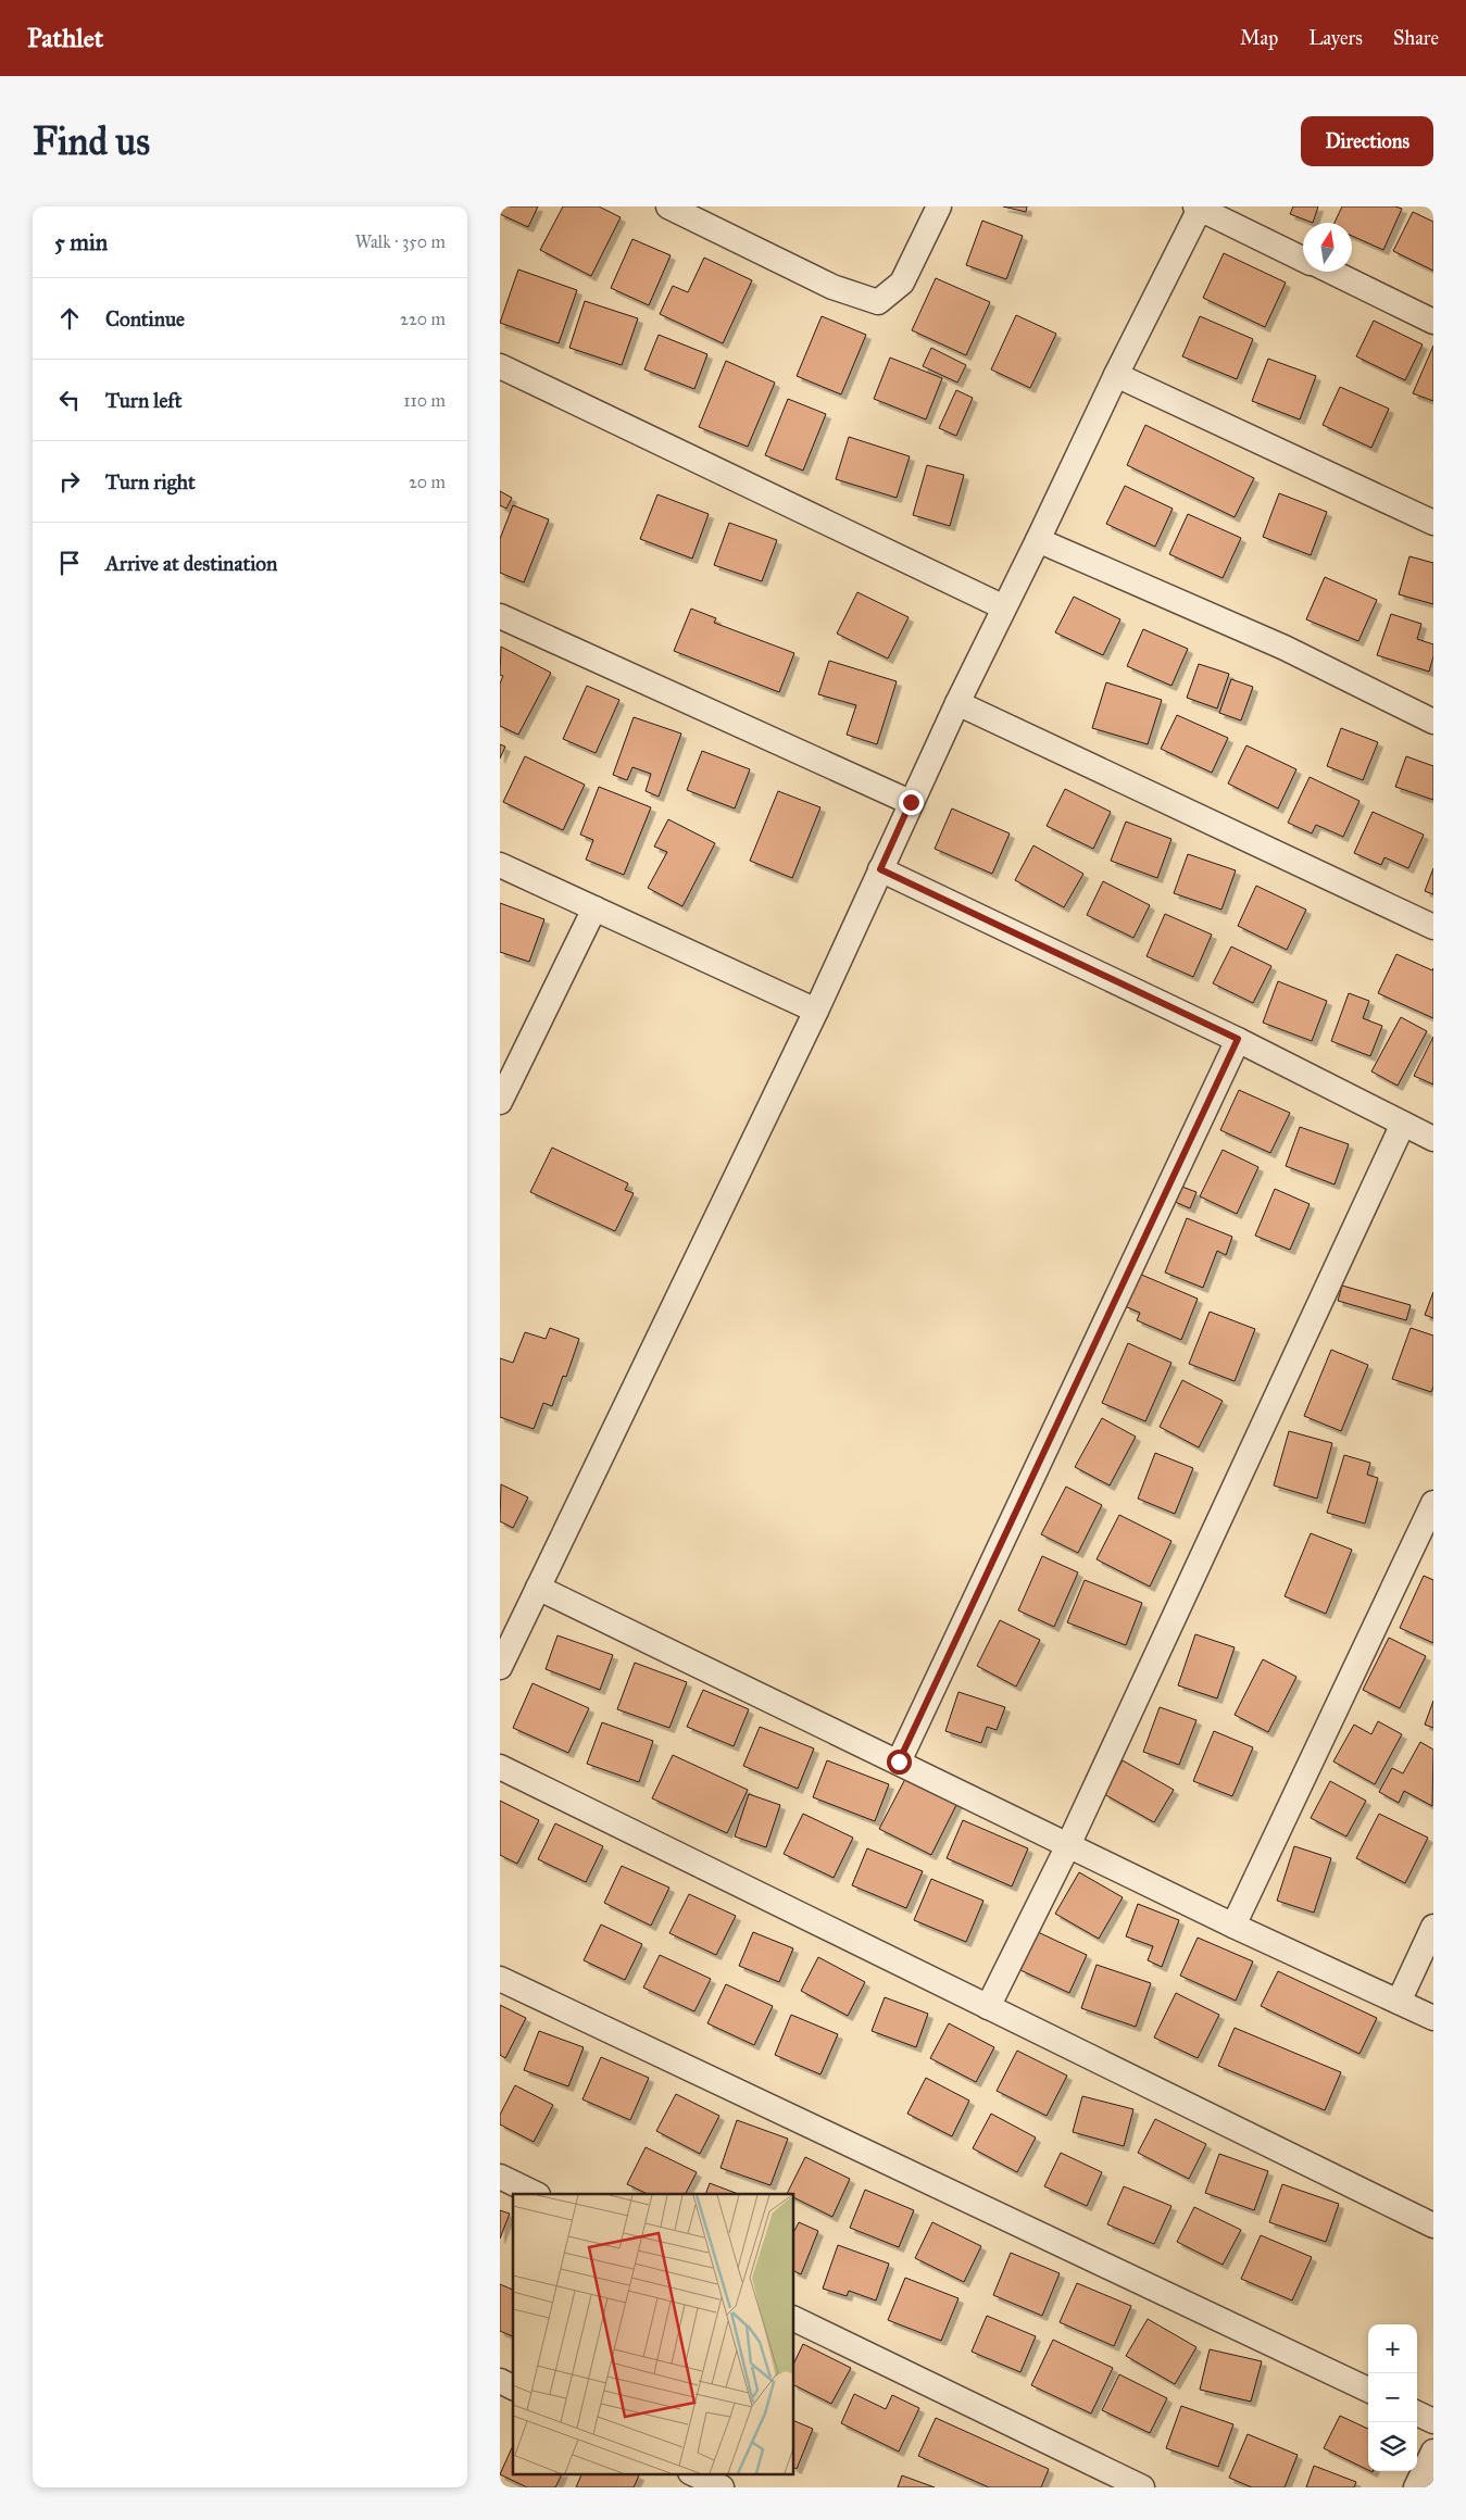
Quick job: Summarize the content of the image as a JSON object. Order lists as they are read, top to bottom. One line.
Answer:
{"north":"top","page":{"header":"Pathlet","nav":["Map","Layers","Share"],"buttons":"Directions","title":"Find us","heading":["5 min","Walk · 350 m"],"list":[["Continue","220 m"],["Turn left","110 m"],["Turn right","20 m"],"Arrive at destination"],"map_buttons":["+","−"]}}
